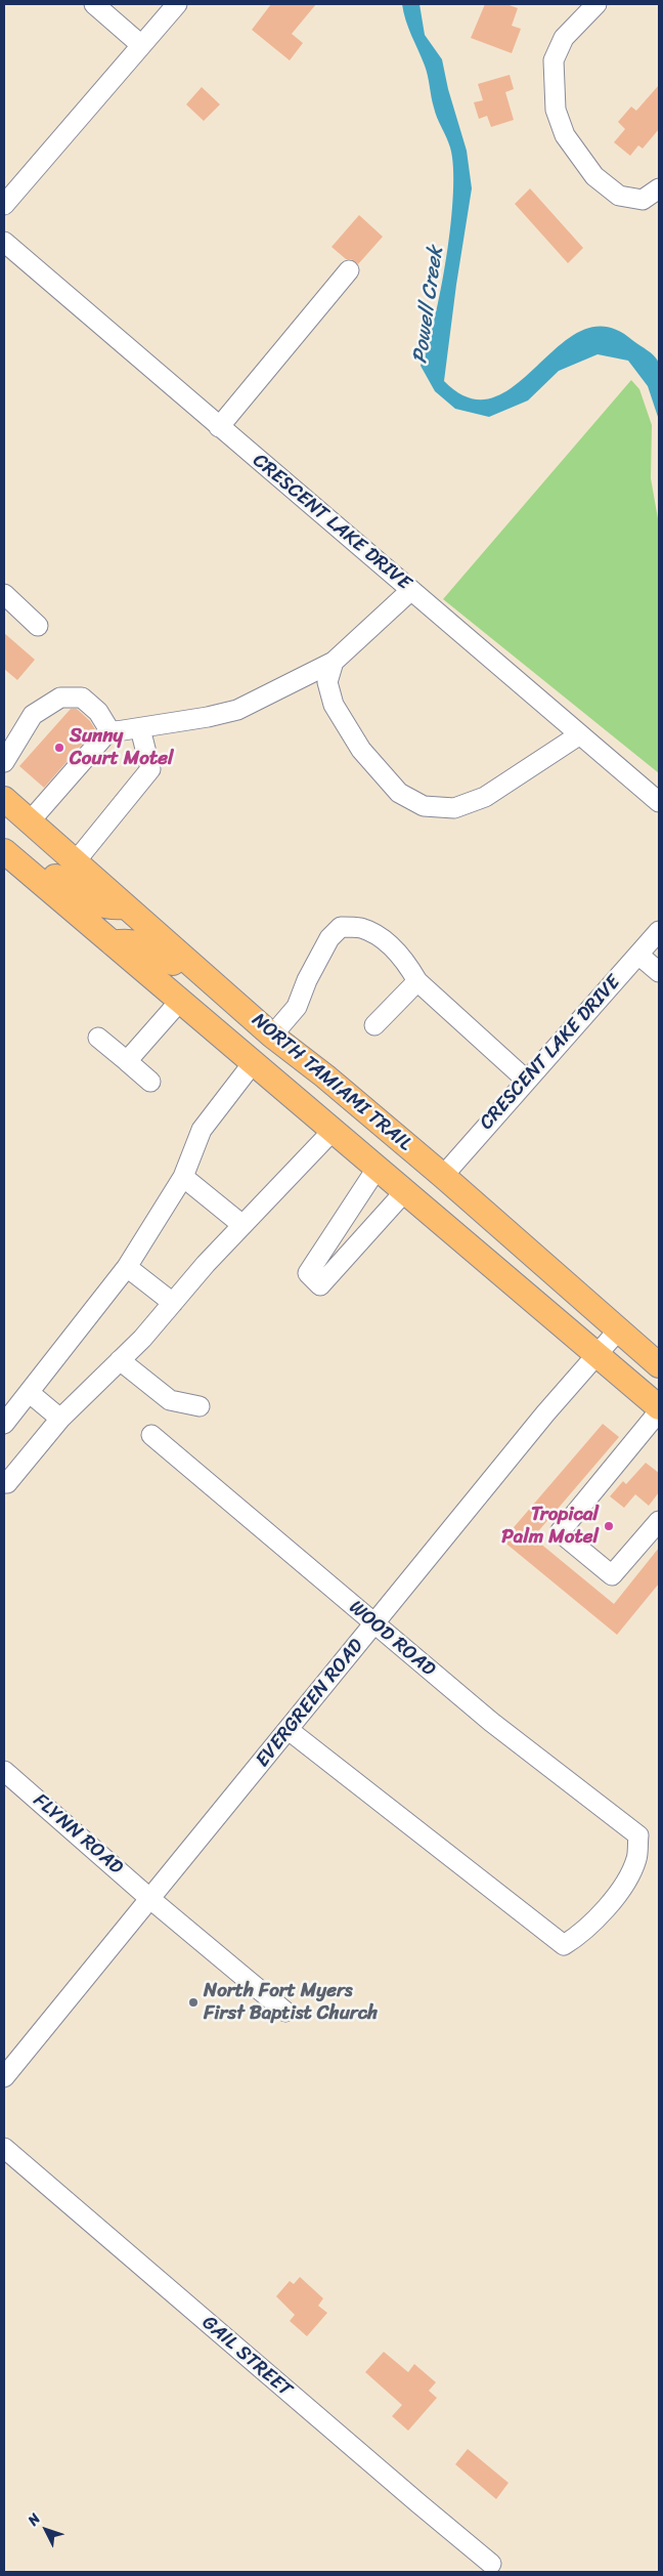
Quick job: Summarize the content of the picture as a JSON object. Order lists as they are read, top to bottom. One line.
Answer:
{"streets":{"main road":["NORTH TAMIAMI TRAIL"],"street":["CRESCENT LAKE DRIVE","WOOD ROAD","EVERGREEN ROAD","FLYNN ROAD","GAIL STREET"]},"crossings":[["CRESCENT LAKE DRIVE","NORTH TAMIAMI TRAIL"],["NORTH TAMIAMI TRAIL","EVERGREEN ROAD"],["WOOD ROAD","EVERGREEN ROAD"],["EVERGREEN ROAD","FLYNN ROAD"]],"water":["Powell Creek"],"places":["Sunny Court Motel","Tropical Palm Motel","North Fort Myers First Baptist Church"],"north":"top left"}
